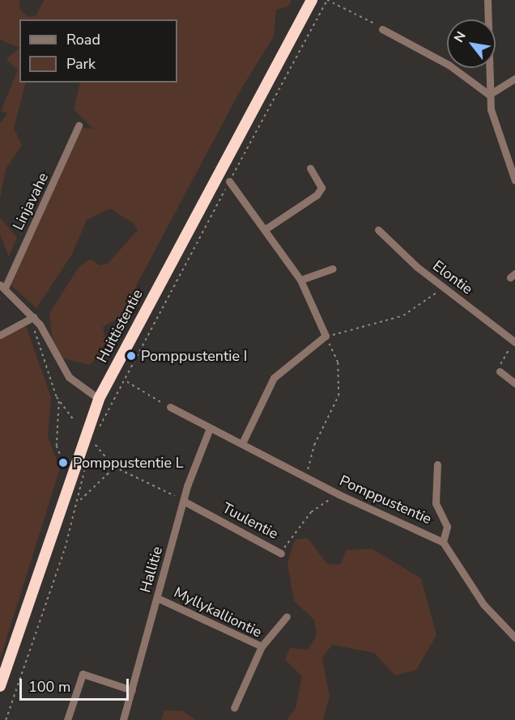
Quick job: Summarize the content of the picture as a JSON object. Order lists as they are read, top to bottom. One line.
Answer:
{"streets":{"highway":["Huittistentie"],"street":["Linjavahe","Elontie","Pomppustentie","Tuulentie","Hallitie","Myllykalliontie"]},"crossings":[["Pomppustentie","Tuulentie"],["Pomppustentie","Hallitie"],["Tuulentie","Hallitie"],["Hallitie","Myllykalliontie"]],"places":["Pomppustentie I","Pomppustentie L"],"legend":["Road","Park"],"scale_bar":"100 m","north":"top left"}
